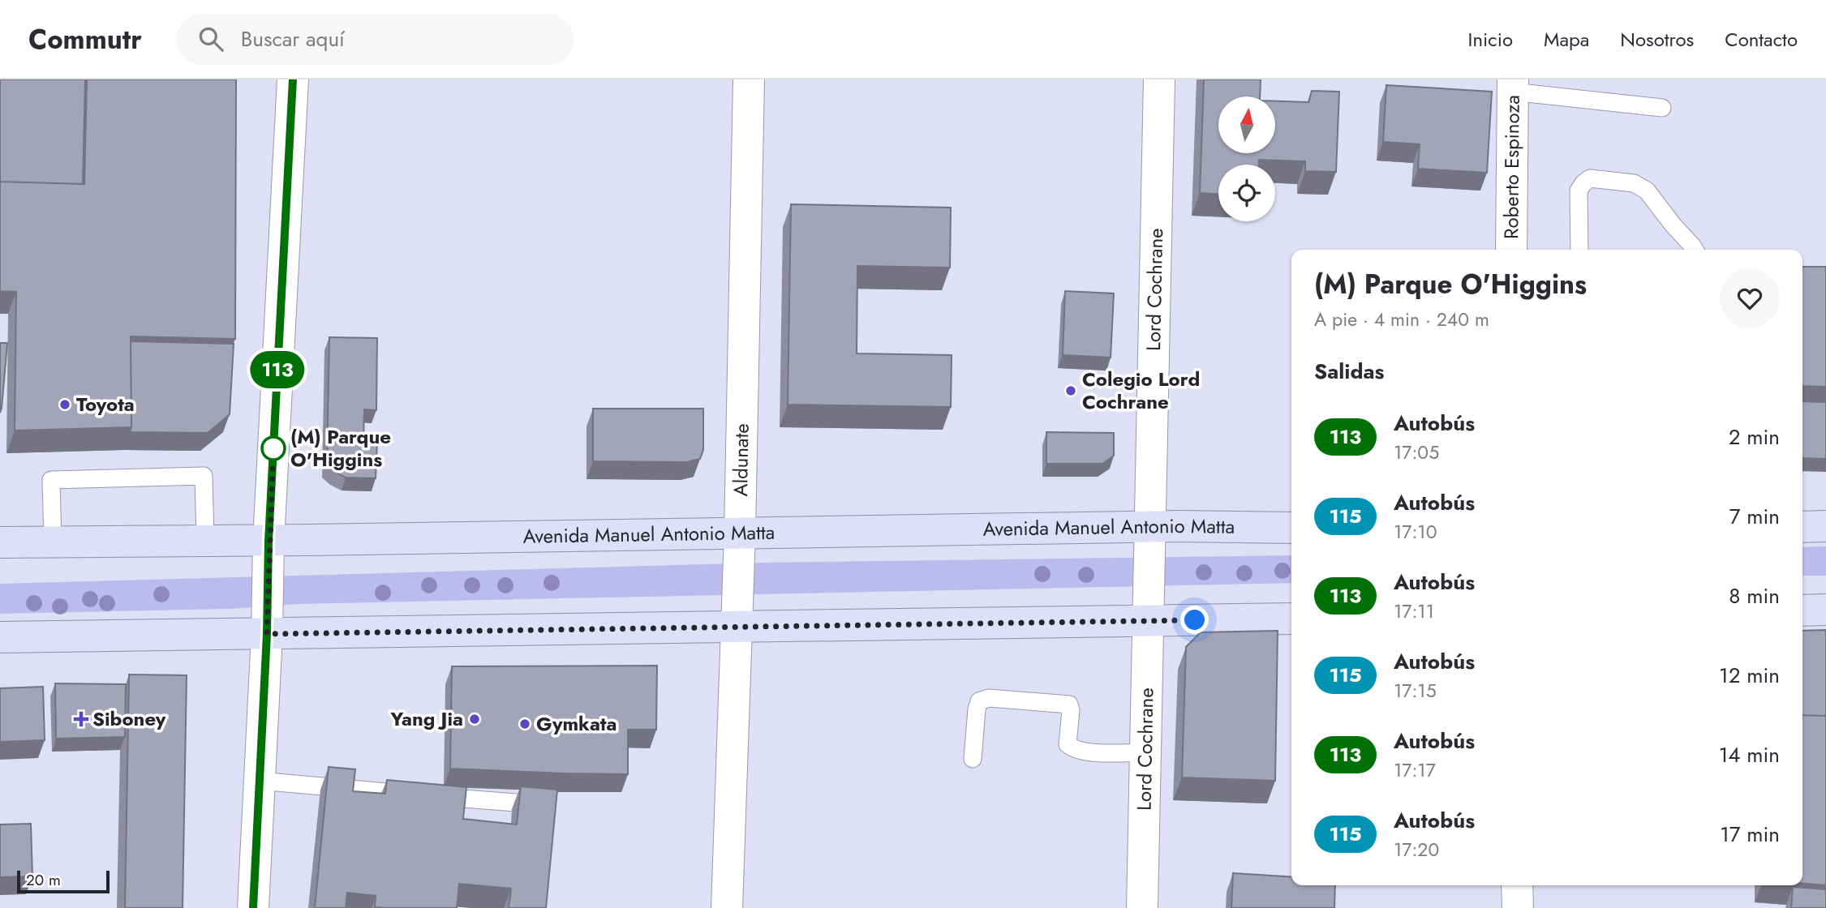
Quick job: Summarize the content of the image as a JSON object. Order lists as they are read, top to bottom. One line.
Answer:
{"streets":{"main road":["Avenida Manuel Antonio Matta"],"street":["Roberto Espinoza","Lord Cochrane","Aldunate"]},"crossings":[["Lord Cochrane","Avenida Manuel Antonio Matta"],["Aldunate","Avenida Manuel Antonio Matta"]],"places":{"other":["Colegio Lord Cochrane","Toyota","(M) Parque O'Higgins","Yang Jia","Gymkata"],"health":["Siboney"]},"lines":["bus line 113"],"scale_bar":"20 m","north":"top","page":{"header":"Commutr","search":"Buscar aquí","nav":["Inicio","Mapa","Nosotros","Contacto"],"on_map":"113","heading":[["(M) Parque O'Higgins","A pie · 4 min · 240 m"],"Salidas"],"list":[{"mark":"113","name":"Autobús","note":"17:05","value":"2 min"},{"mark":"115","name":"Autobús","note":"17:10","value":"7 min"},{"mark":"113","name":"Autobús","note":"17:11","value":"8 min"},{"mark":"115","name":"Autobús","note":"17:15","value":"12 min"},{"mark":"113","name":"Autobús","note":"17:17","value":"14 min"},{"mark":"115","name":"Autobús","note":"17:20","value":"17 min"}],"scale":"20 m"}}
